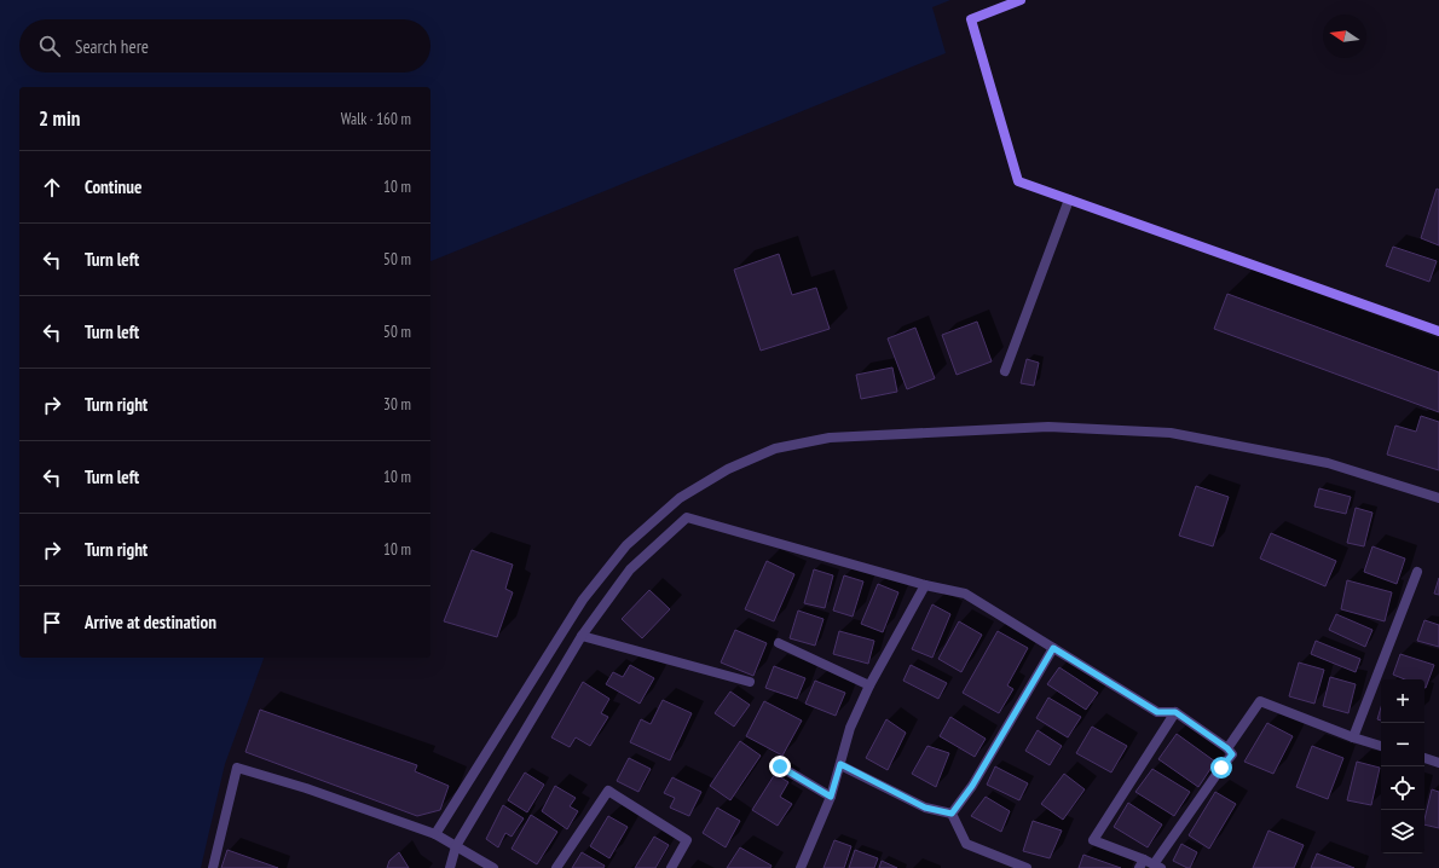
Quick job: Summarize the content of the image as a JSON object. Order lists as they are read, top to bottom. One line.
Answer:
{"north":"left","page":{"search":"Search here","heading":["2 min","Walk · 160 m"],"list":[["Continue","10 m"],["Turn left","50 m"],["Turn left","50 m"],["Turn right","30 m"],["Turn left","10 m"],["Turn right","10 m"],"Arrive at destination"],"map_buttons":["+","−"]}}
